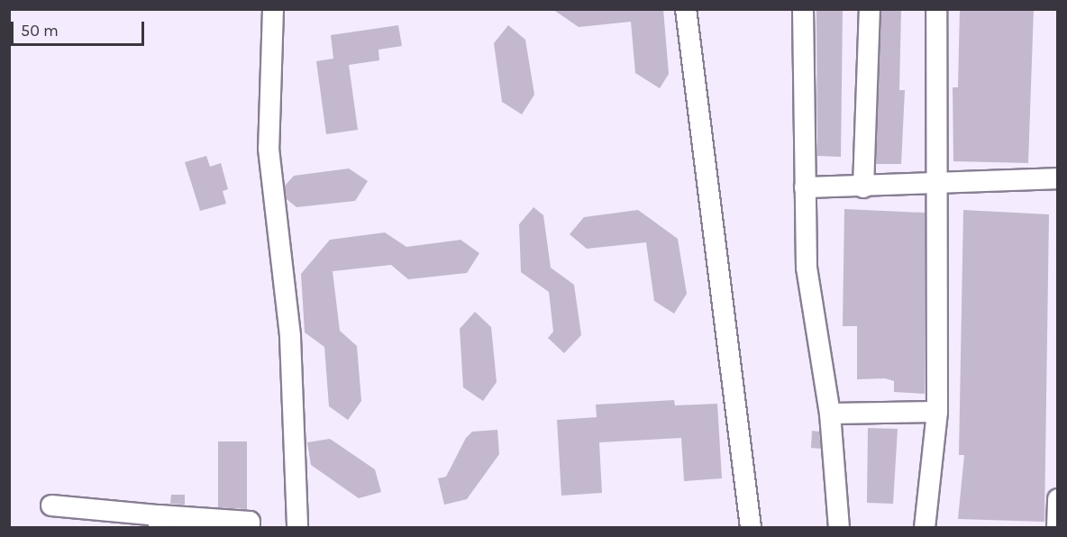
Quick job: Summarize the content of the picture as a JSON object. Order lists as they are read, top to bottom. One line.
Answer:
{"scale_bar":"50 m"}
